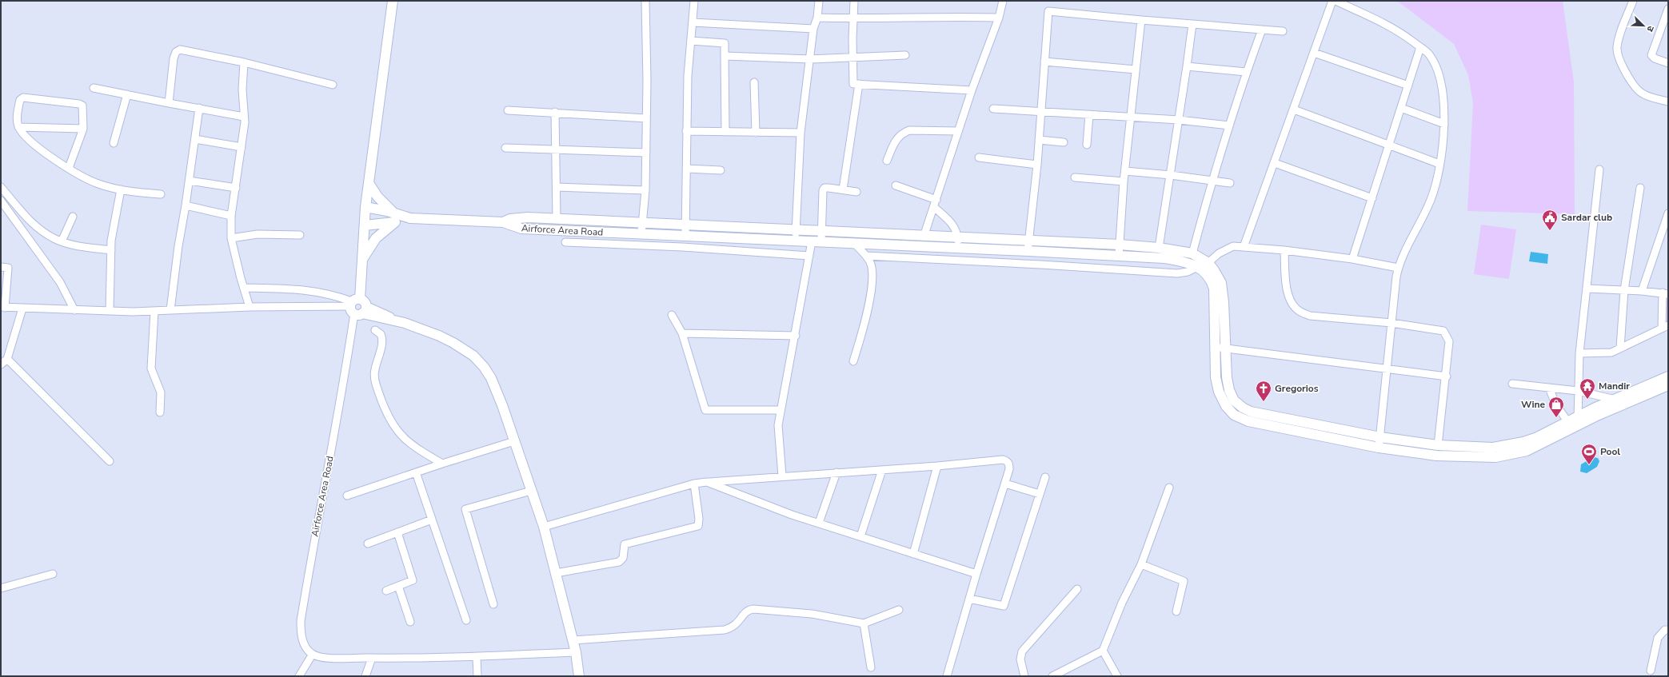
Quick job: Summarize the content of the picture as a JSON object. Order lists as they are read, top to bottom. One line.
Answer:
{"streets":{"street":["Airforce Area Road"]},"places":{"public building":["Sardar club"],"temple":["Mandir"],"church":["Gregorios"],"shop":["Wine"],"sports":["Pool"]},"north":"bottom right"}
